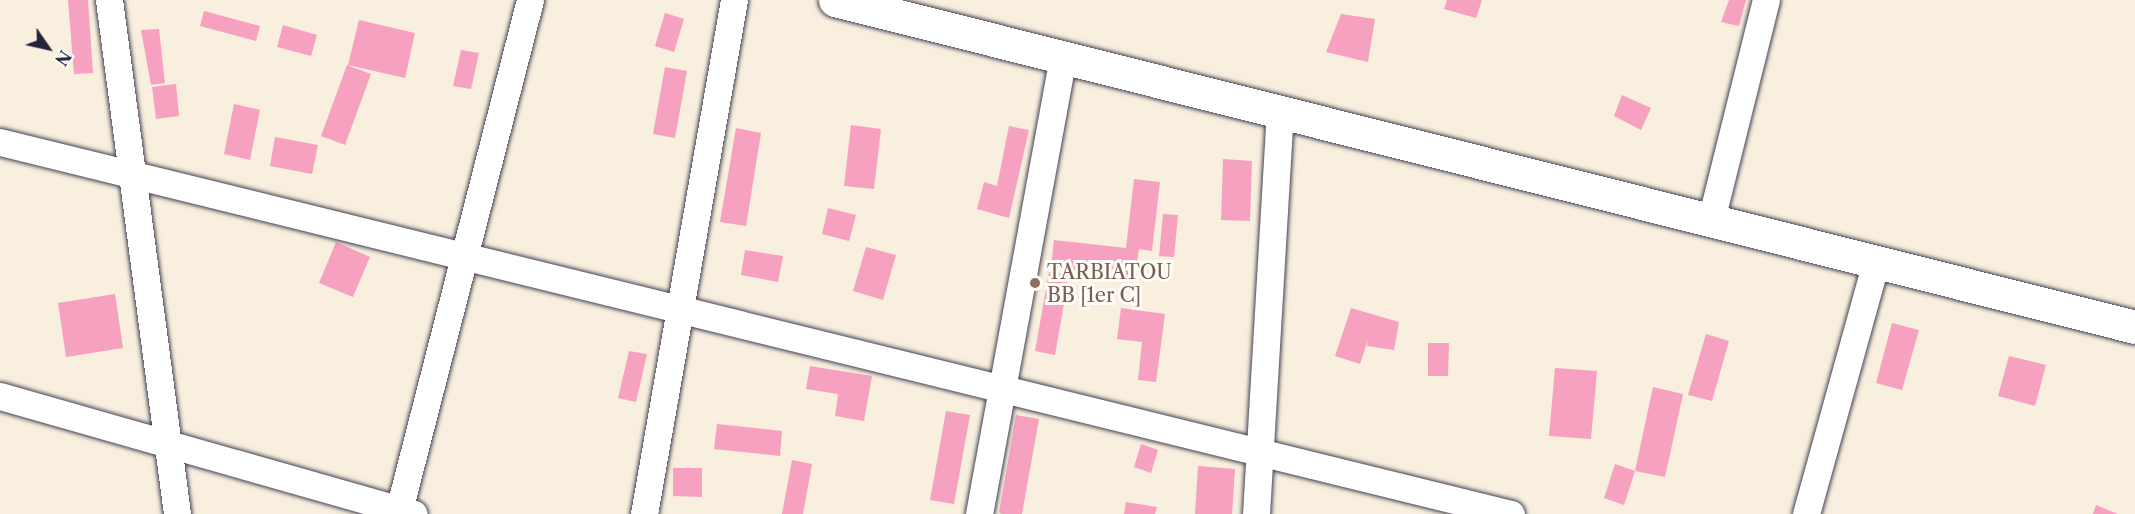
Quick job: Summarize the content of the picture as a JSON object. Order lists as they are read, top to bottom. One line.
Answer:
{"places":["TARBIATOU BB [1er C]"],"north":"bottom right"}
